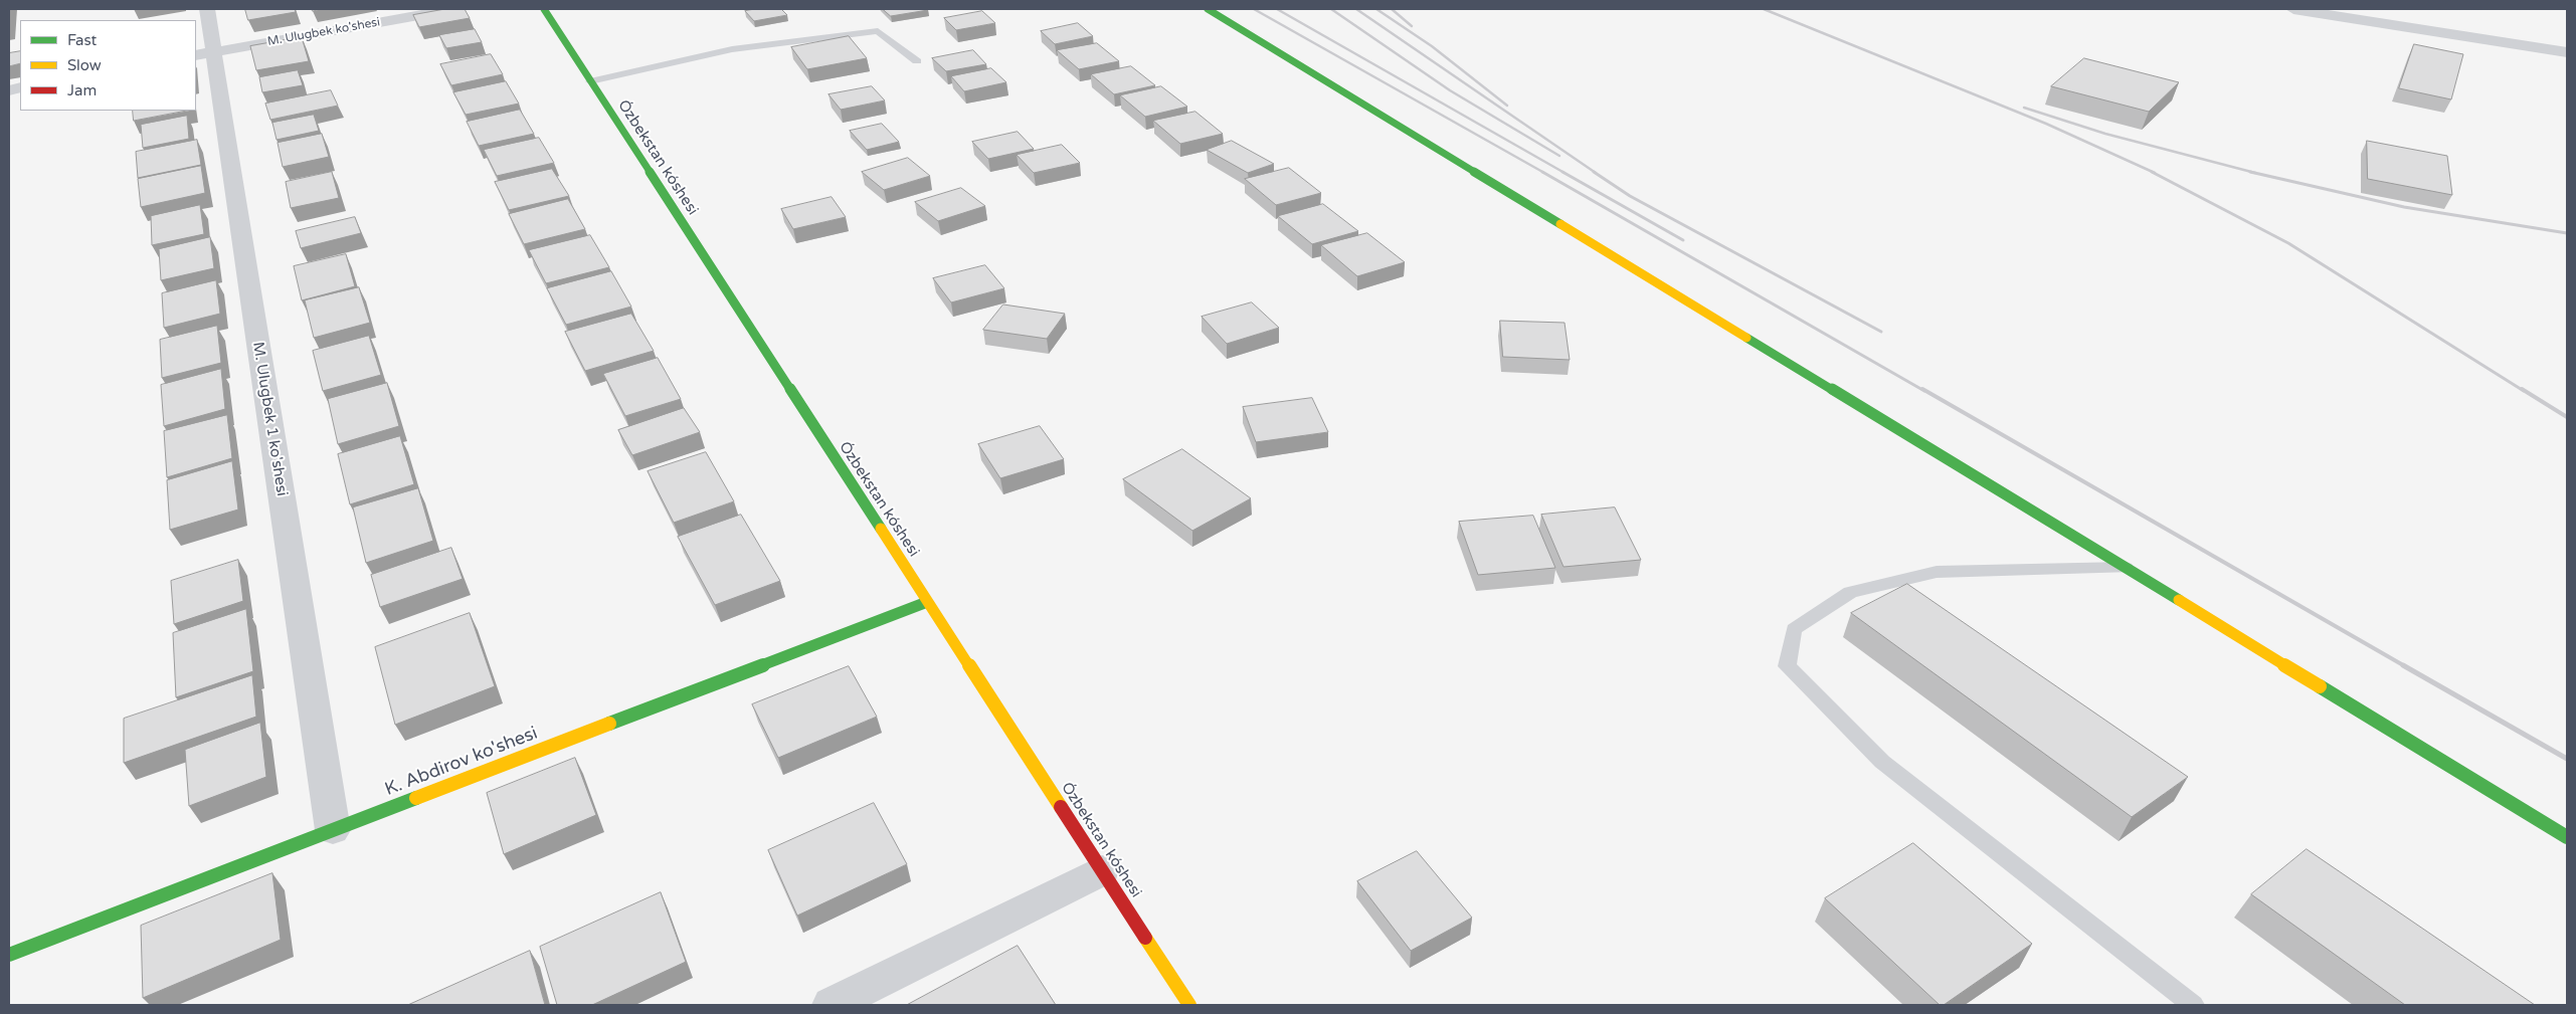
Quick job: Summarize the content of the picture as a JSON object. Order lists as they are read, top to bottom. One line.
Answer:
{"streets":{"street":["M. Ulugbek ko'shesi","Ózbekstan kóshesi","M. Ulugbek 1 ko'shesi","K. Abdirov ko'shesi"]},"crossings":[["M. Ulugbek ko'shesi","M. Ulugbek 1 ko'shesi"],["Ózbekstan kóshesi","K. Abdirov ko'shesi"],["M. Ulugbek 1 ko'shesi","K. Abdirov ko'shesi"]],"legend":["Fast","Slow","Jam"]}
